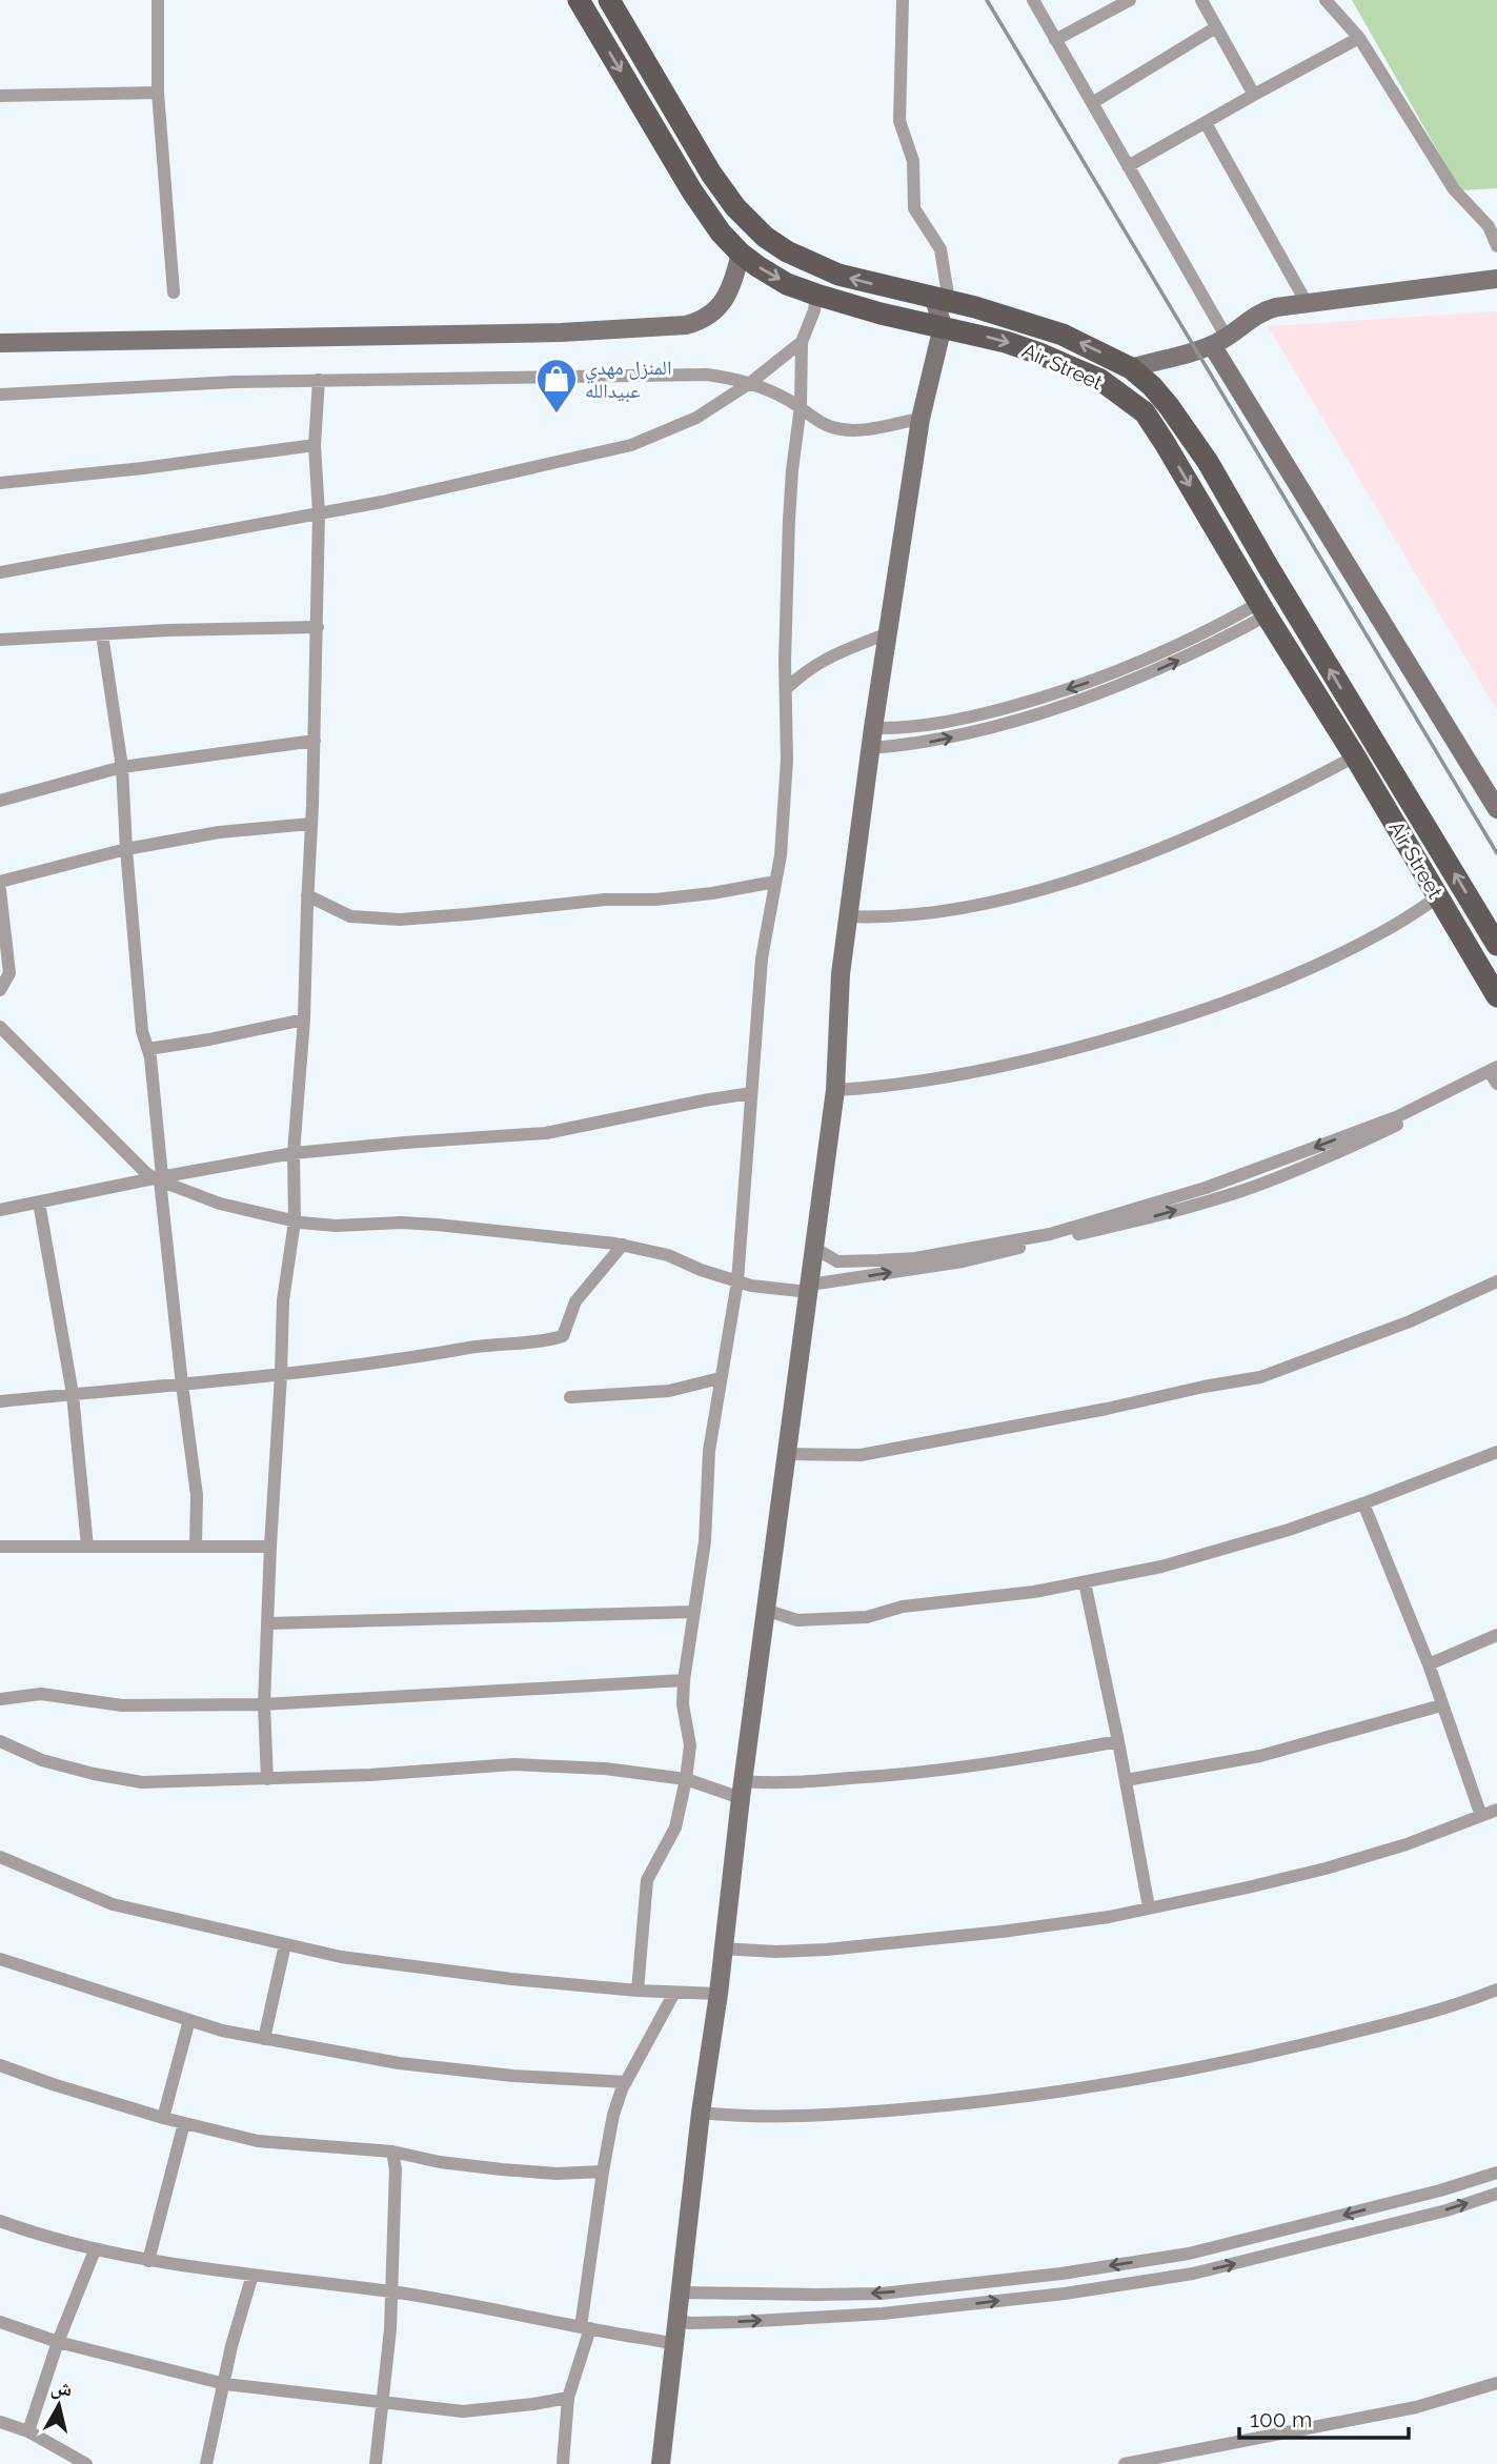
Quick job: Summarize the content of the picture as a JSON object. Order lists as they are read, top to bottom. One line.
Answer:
{"streets":{"main road":["Air Street"]},"places":{"shop":["المنزل مهدي عبيدالله"]},"scale_bar":"100 m","north":"top"}
